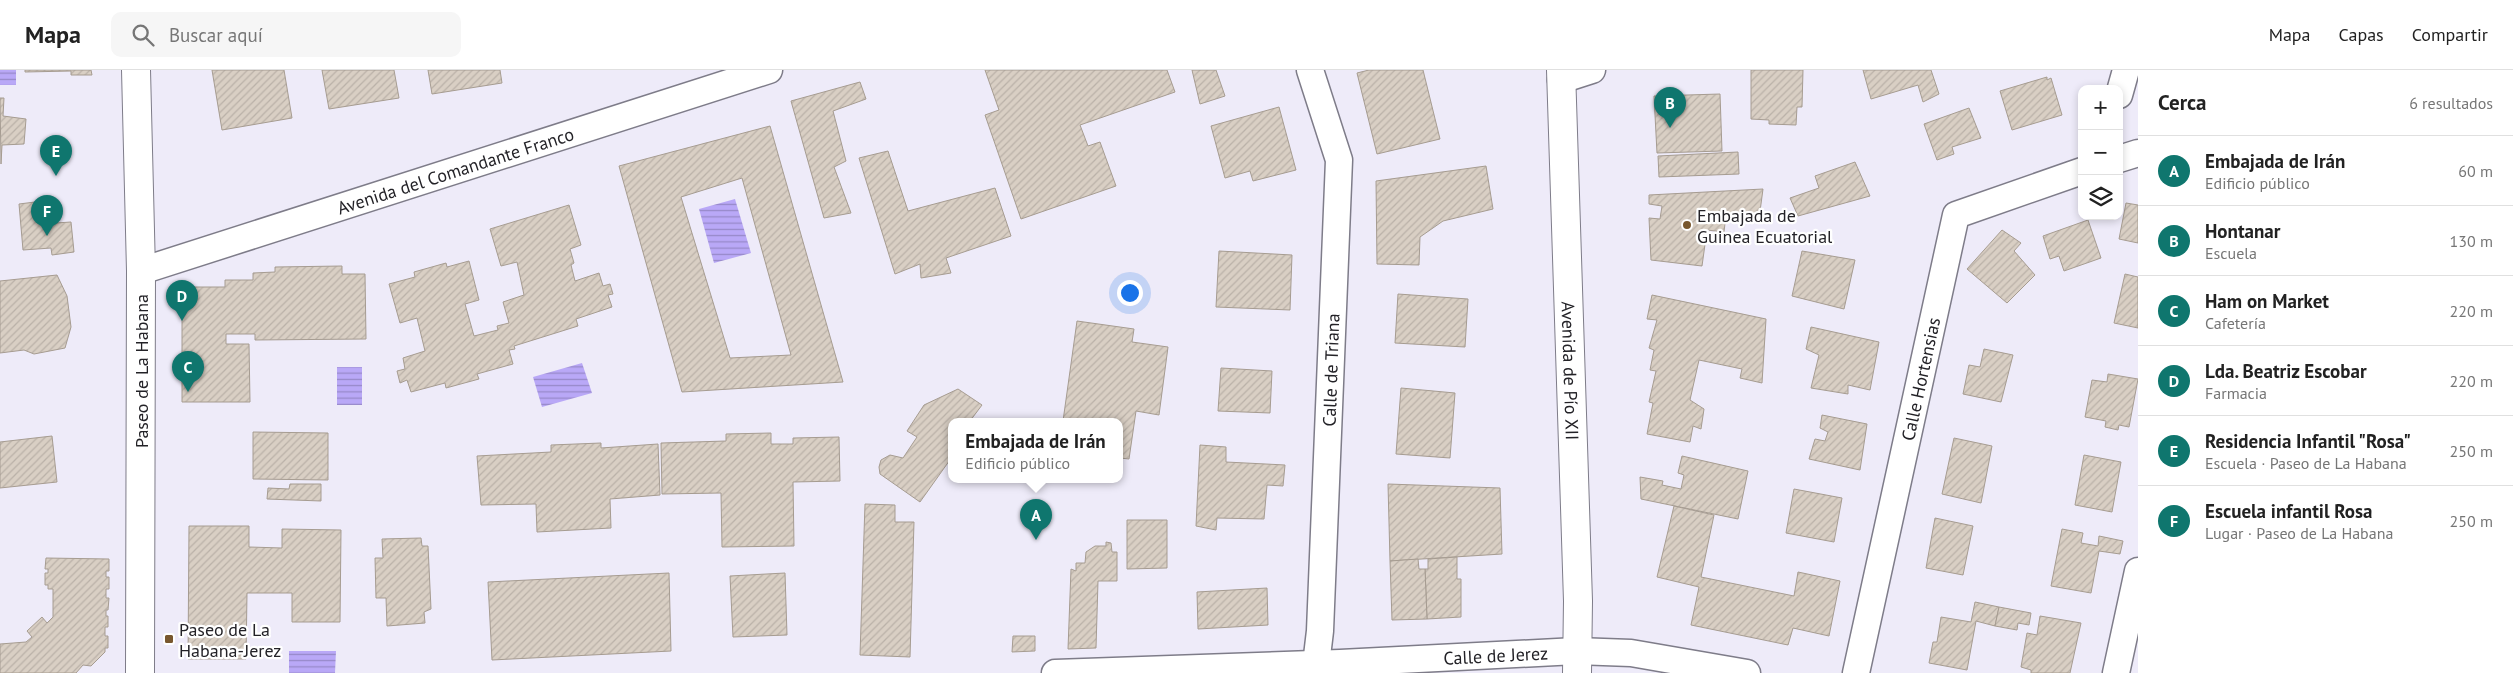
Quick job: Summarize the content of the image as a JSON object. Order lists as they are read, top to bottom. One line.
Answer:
{"streets":{"street":["Avenida del Comandante Franco","Calle de Triana","Paseo de La Habana","Avenida de Pío XII","Calle Hortensias","Calle de Jerez"]},"crossings":[["Avenida del Comandante Franco","Paseo de La Habana"],["Calle de Triana","Calle de Jerez"],["Avenida de Pío XII","Calle de Jerez"]],"places":{"other":["Embajada de Guinea Ecuatorial"],"transit":["Paseo de La Habana-Jerez"]},"page":{"header":"Mapa","search":"Buscar aquí","nav":["Mapa","Capas","Compartir"],"heading":["Cerca","6 resultados"],"map_buttons":["+","−"],"pins":["B","E","F","D","C","A"],"list":[{"mark":"A","name":"Embajada de Irán","note":"Edificio público","value":"60 m"},{"mark":"B","name":"Hontanar","note":"Escuela","value":"130 m"},{"mark":"C","name":"Ham on Market","note":"Cafetería","value":"220 m"},{"mark":"D","name":"Lda. Beatriz Escobar","note":"Farmacia","value":"220 m"},{"mark":"E","name":"Residencia Infantil \"Rosa\"","note":"Escuela · Paseo de La Habana","value":"250 m"},{"mark":"F","name":"Escuela infantil Rosa","note":"Lugar · Paseo de La Habana","value":"250 m"}],"popup":["Embajada de Irán","Edificio público"]}}
